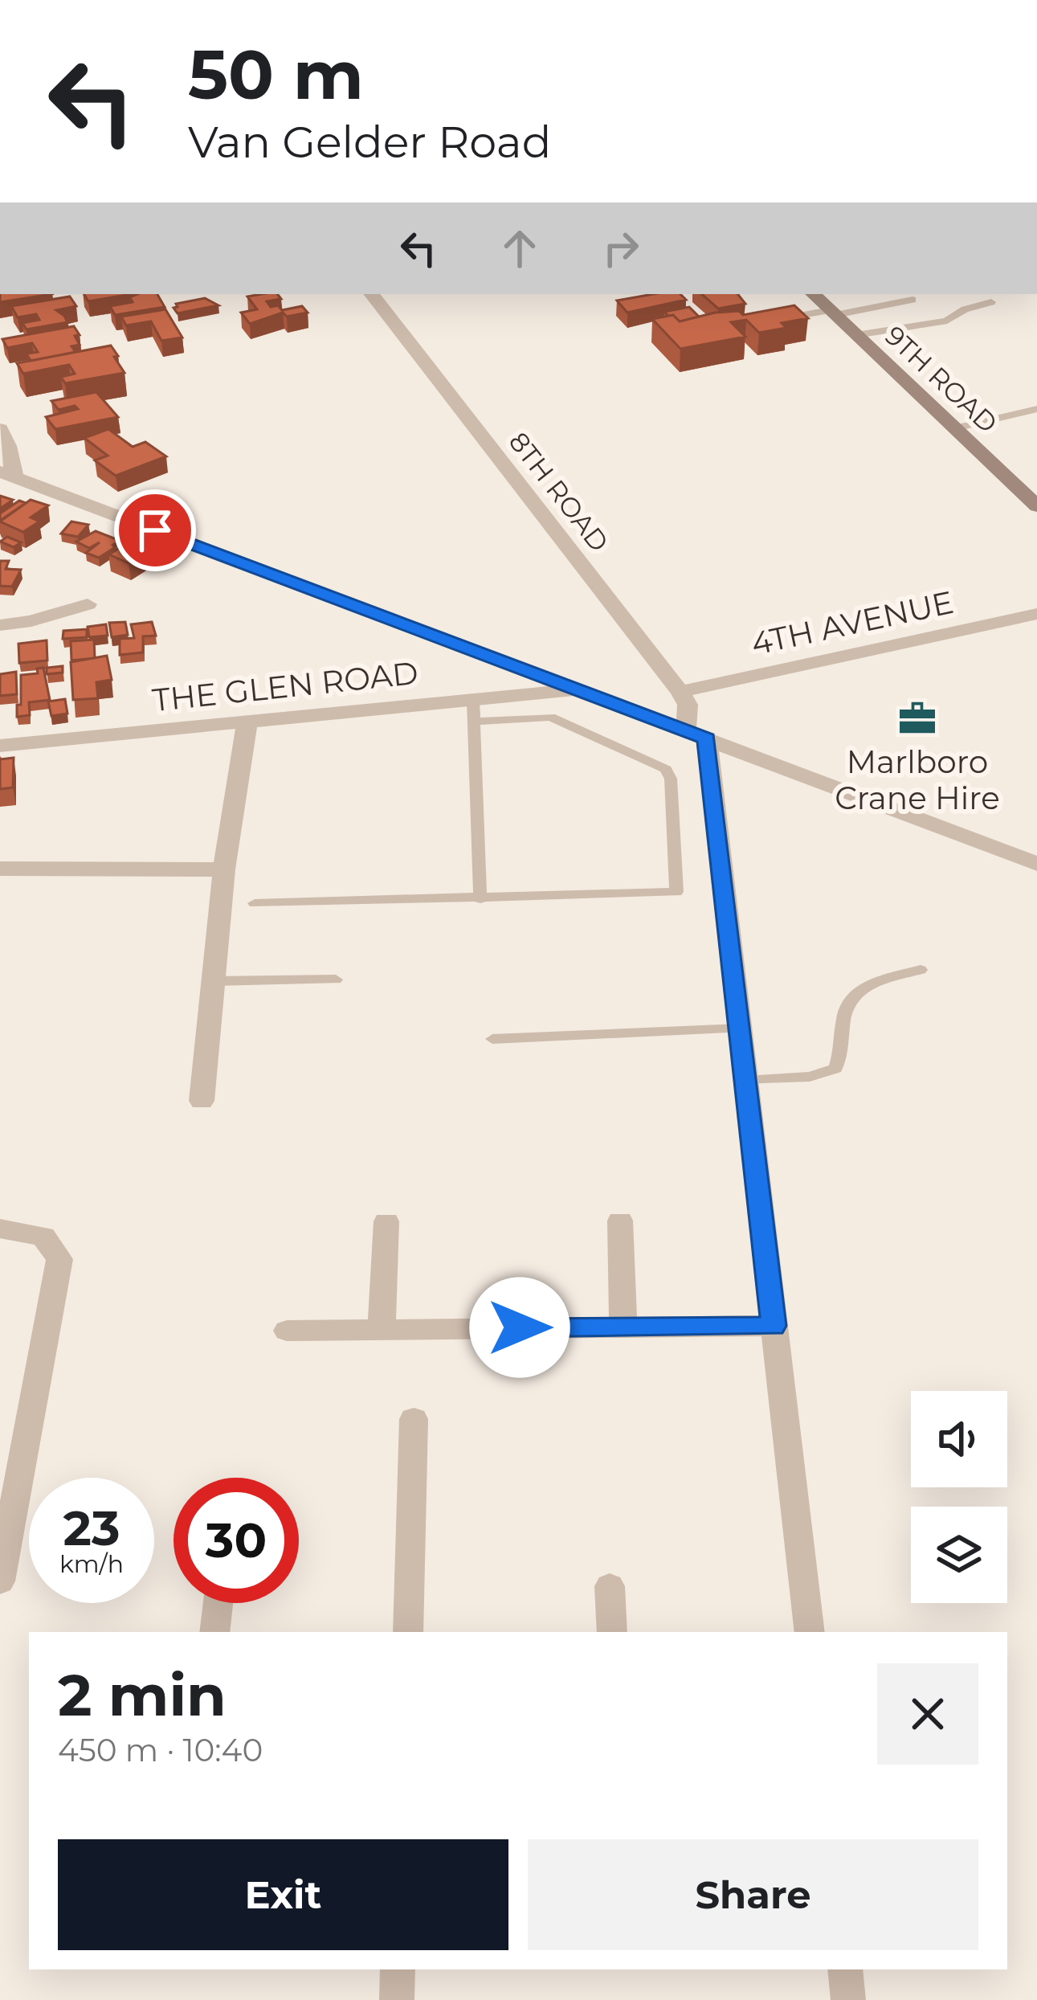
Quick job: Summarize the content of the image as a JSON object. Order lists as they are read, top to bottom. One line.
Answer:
{"streets":{"main road":["9TH ROAD"],"street":["8TH ROAD","4TH AVENUE","THE GLEN ROAD"]},"crossings":[["8TH ROAD","4TH AVENUE"]],"places":{"office":["Marlboro Crane Hire"]},"page":{"turn":["50 m","Van Gelder Road"],"speed":"23 km/h","limit":"30","heading":["2 min","450 m · 10:40"],"buttons":["Exit","Share"]}}
